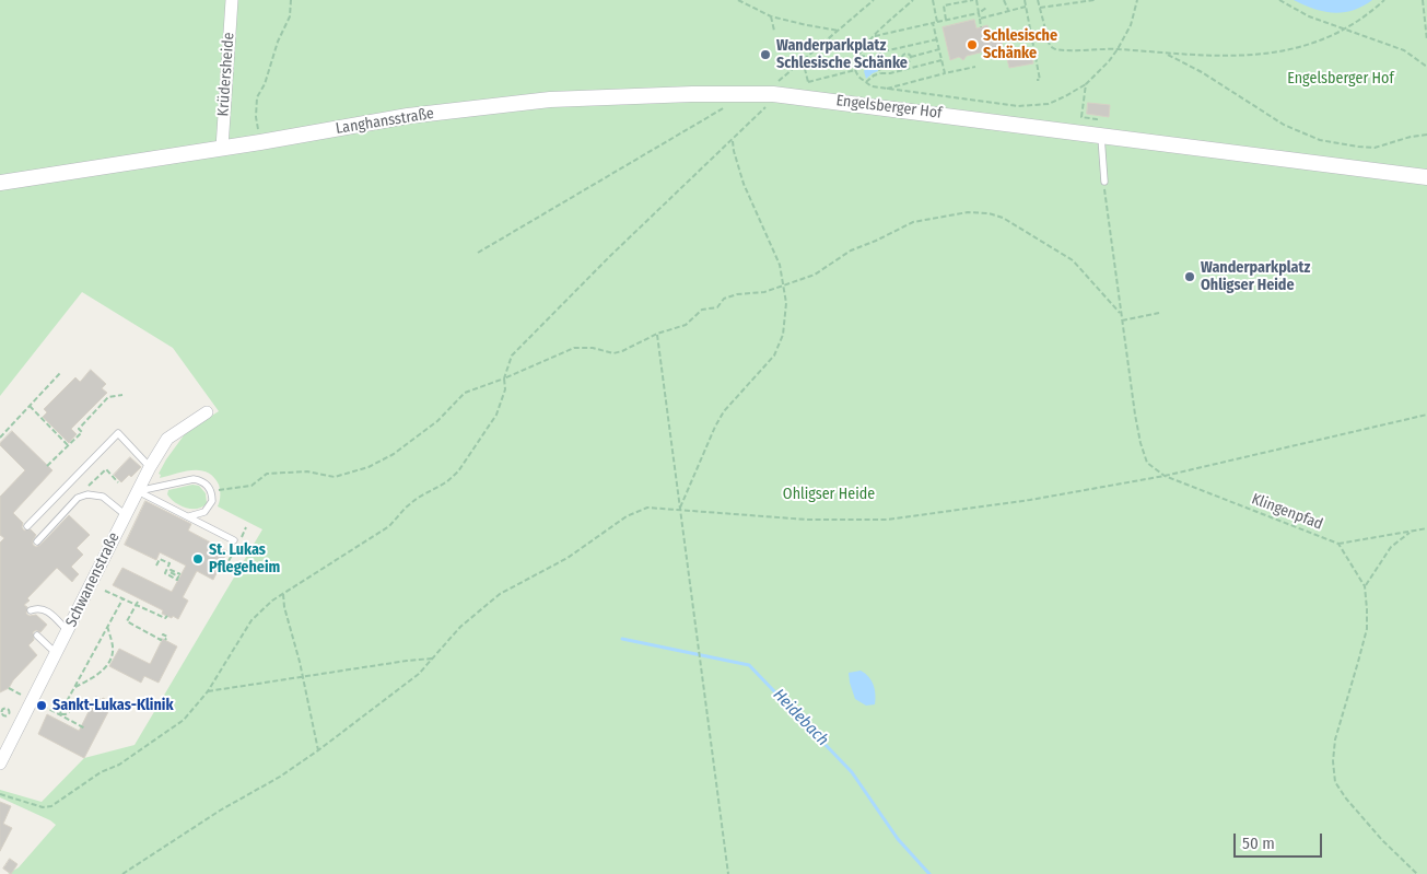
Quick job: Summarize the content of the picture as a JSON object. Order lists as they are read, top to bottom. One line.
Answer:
{"streets":{"street":["Krüdersheide","Engelsberger Hof","Langhansstraße","Schwanenstraße"],"path":["Klingenpfad"]},"crossings":[["Krüdersheide","Langhansstraße"],["Engelsberger Hof","Langhansstraße"]],"water":["Heidebach"],"parks":["Engelsberger Hof","Ohligser Heide"],"places":["Schlesische Schänke","Wanderparkplatz Schlesische Schänke","Wanderparkplatz Ohligser Heide","St. Lukas Pflegeheim","Sankt-Lukas-Klinik"],"scale_bar":"50 m"}
